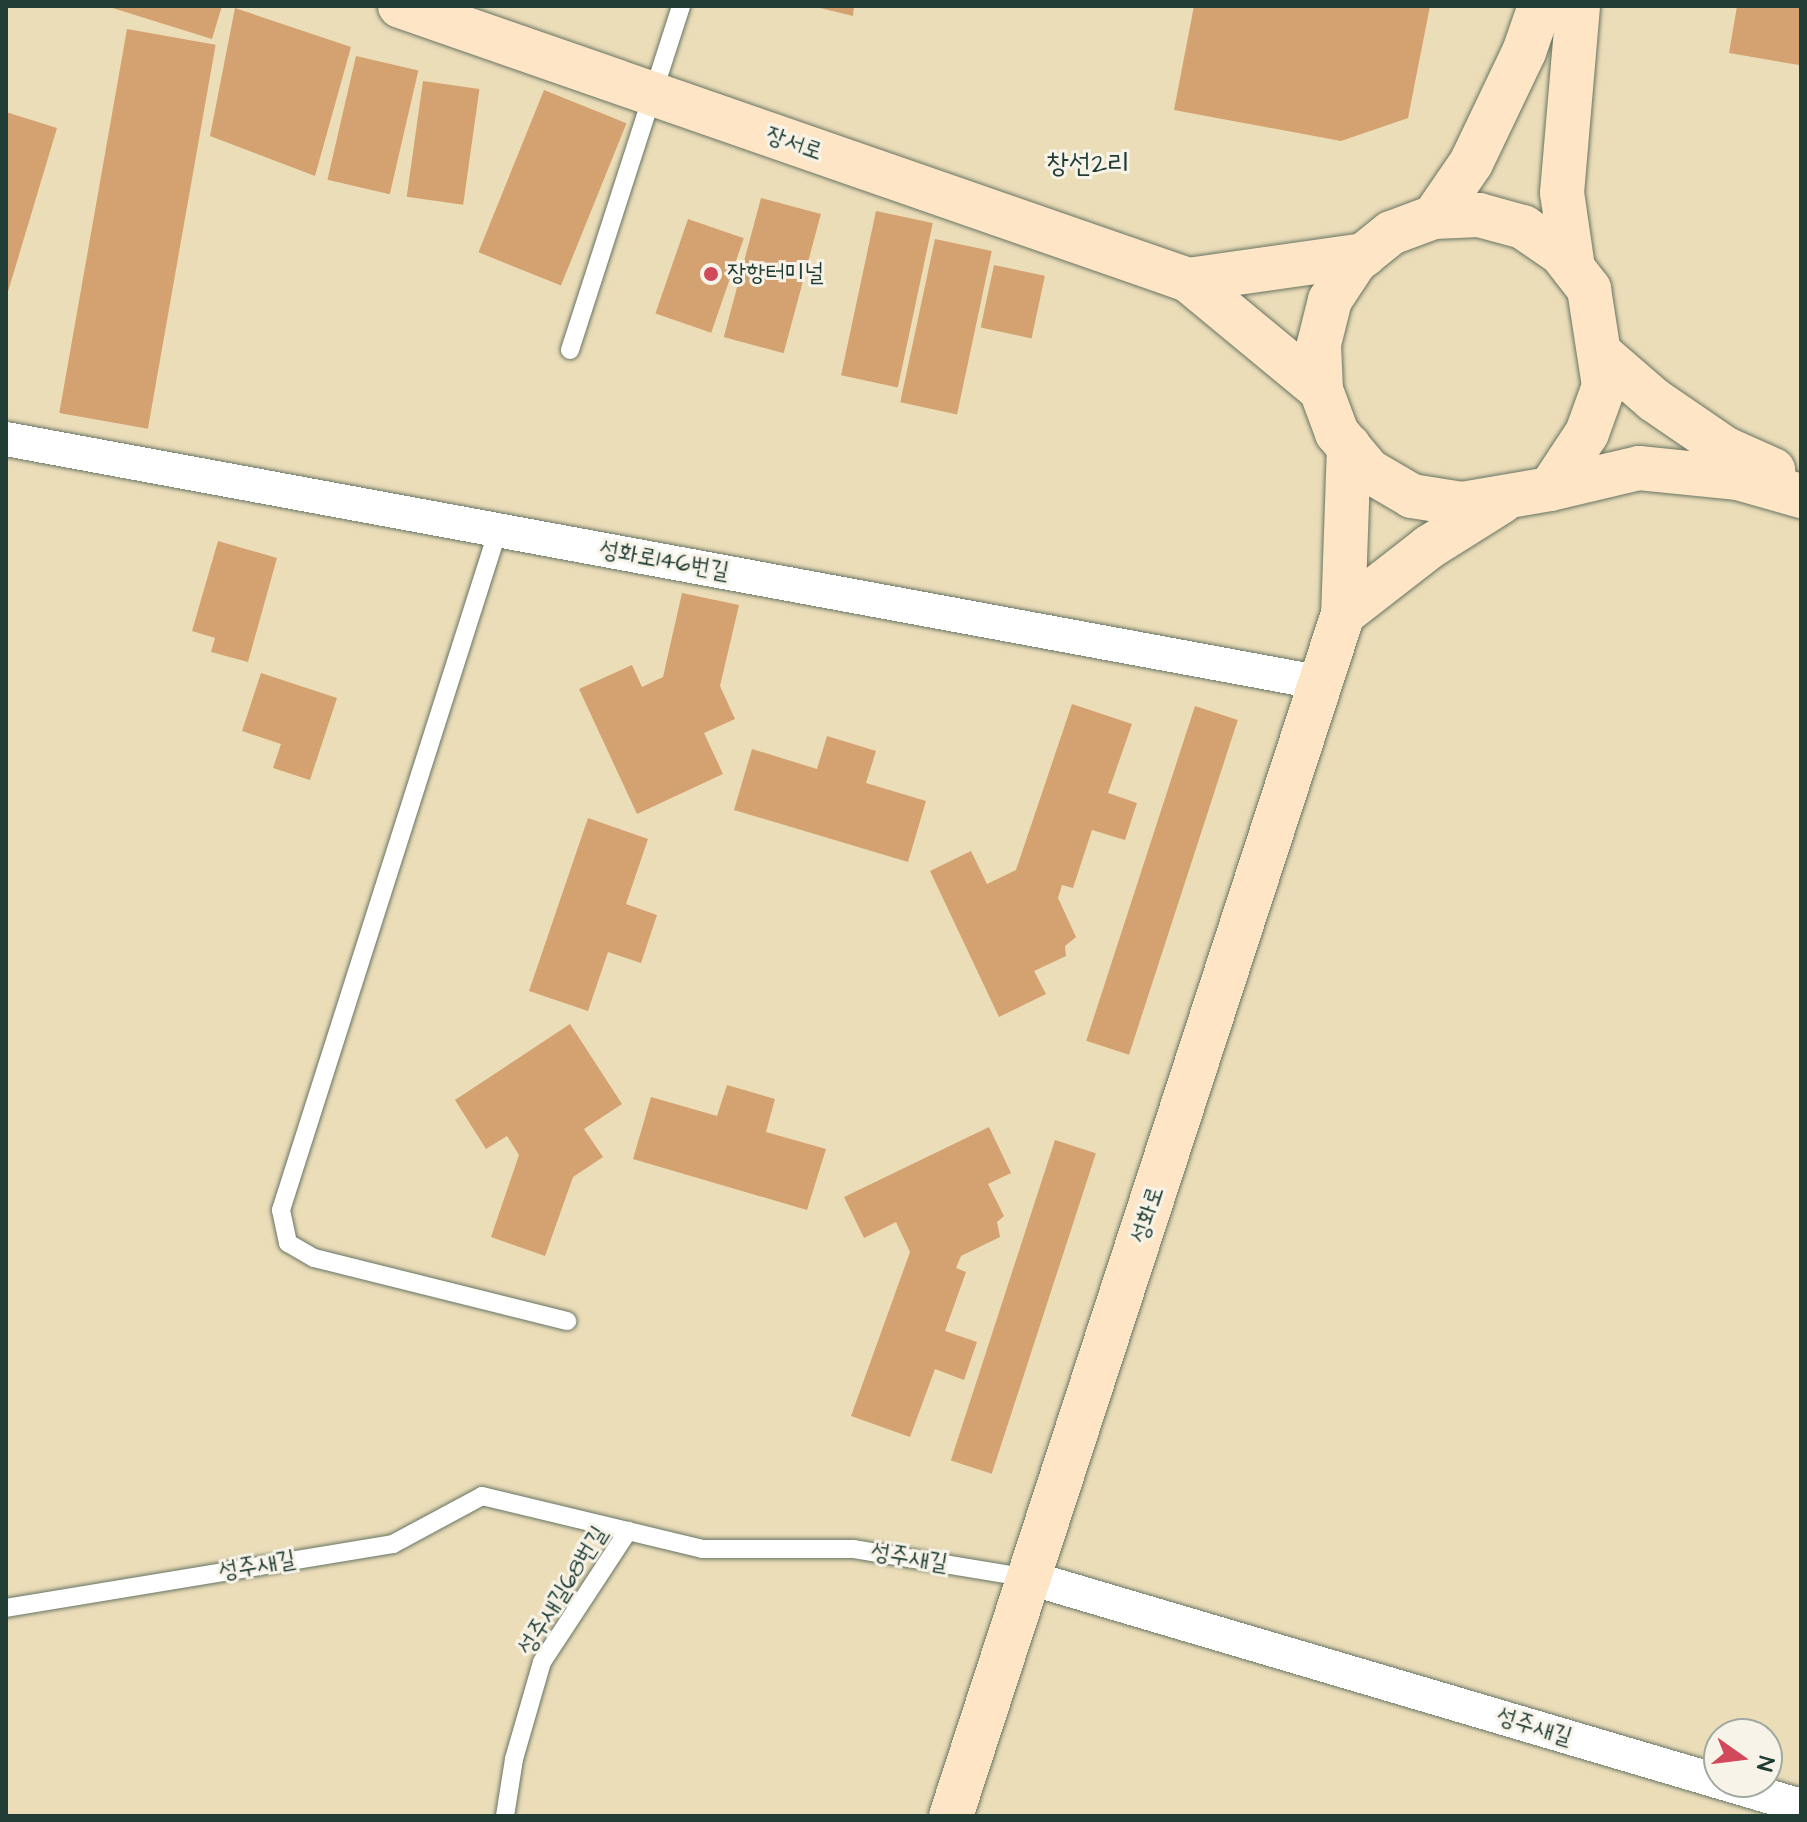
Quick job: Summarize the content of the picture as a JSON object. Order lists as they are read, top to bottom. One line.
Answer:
{"streets":{"main road":["장서로","성화로"],"street":["성화로146번길","성주새길"],"lane":["성주새길68번길"]},"crossings":[["성화로146번길","성화로"],["성화로","성주새길"],["성주새길","성주새길68번길"]],"districts":["창선2리"],"places":["장항터미널"],"north":"right"}
